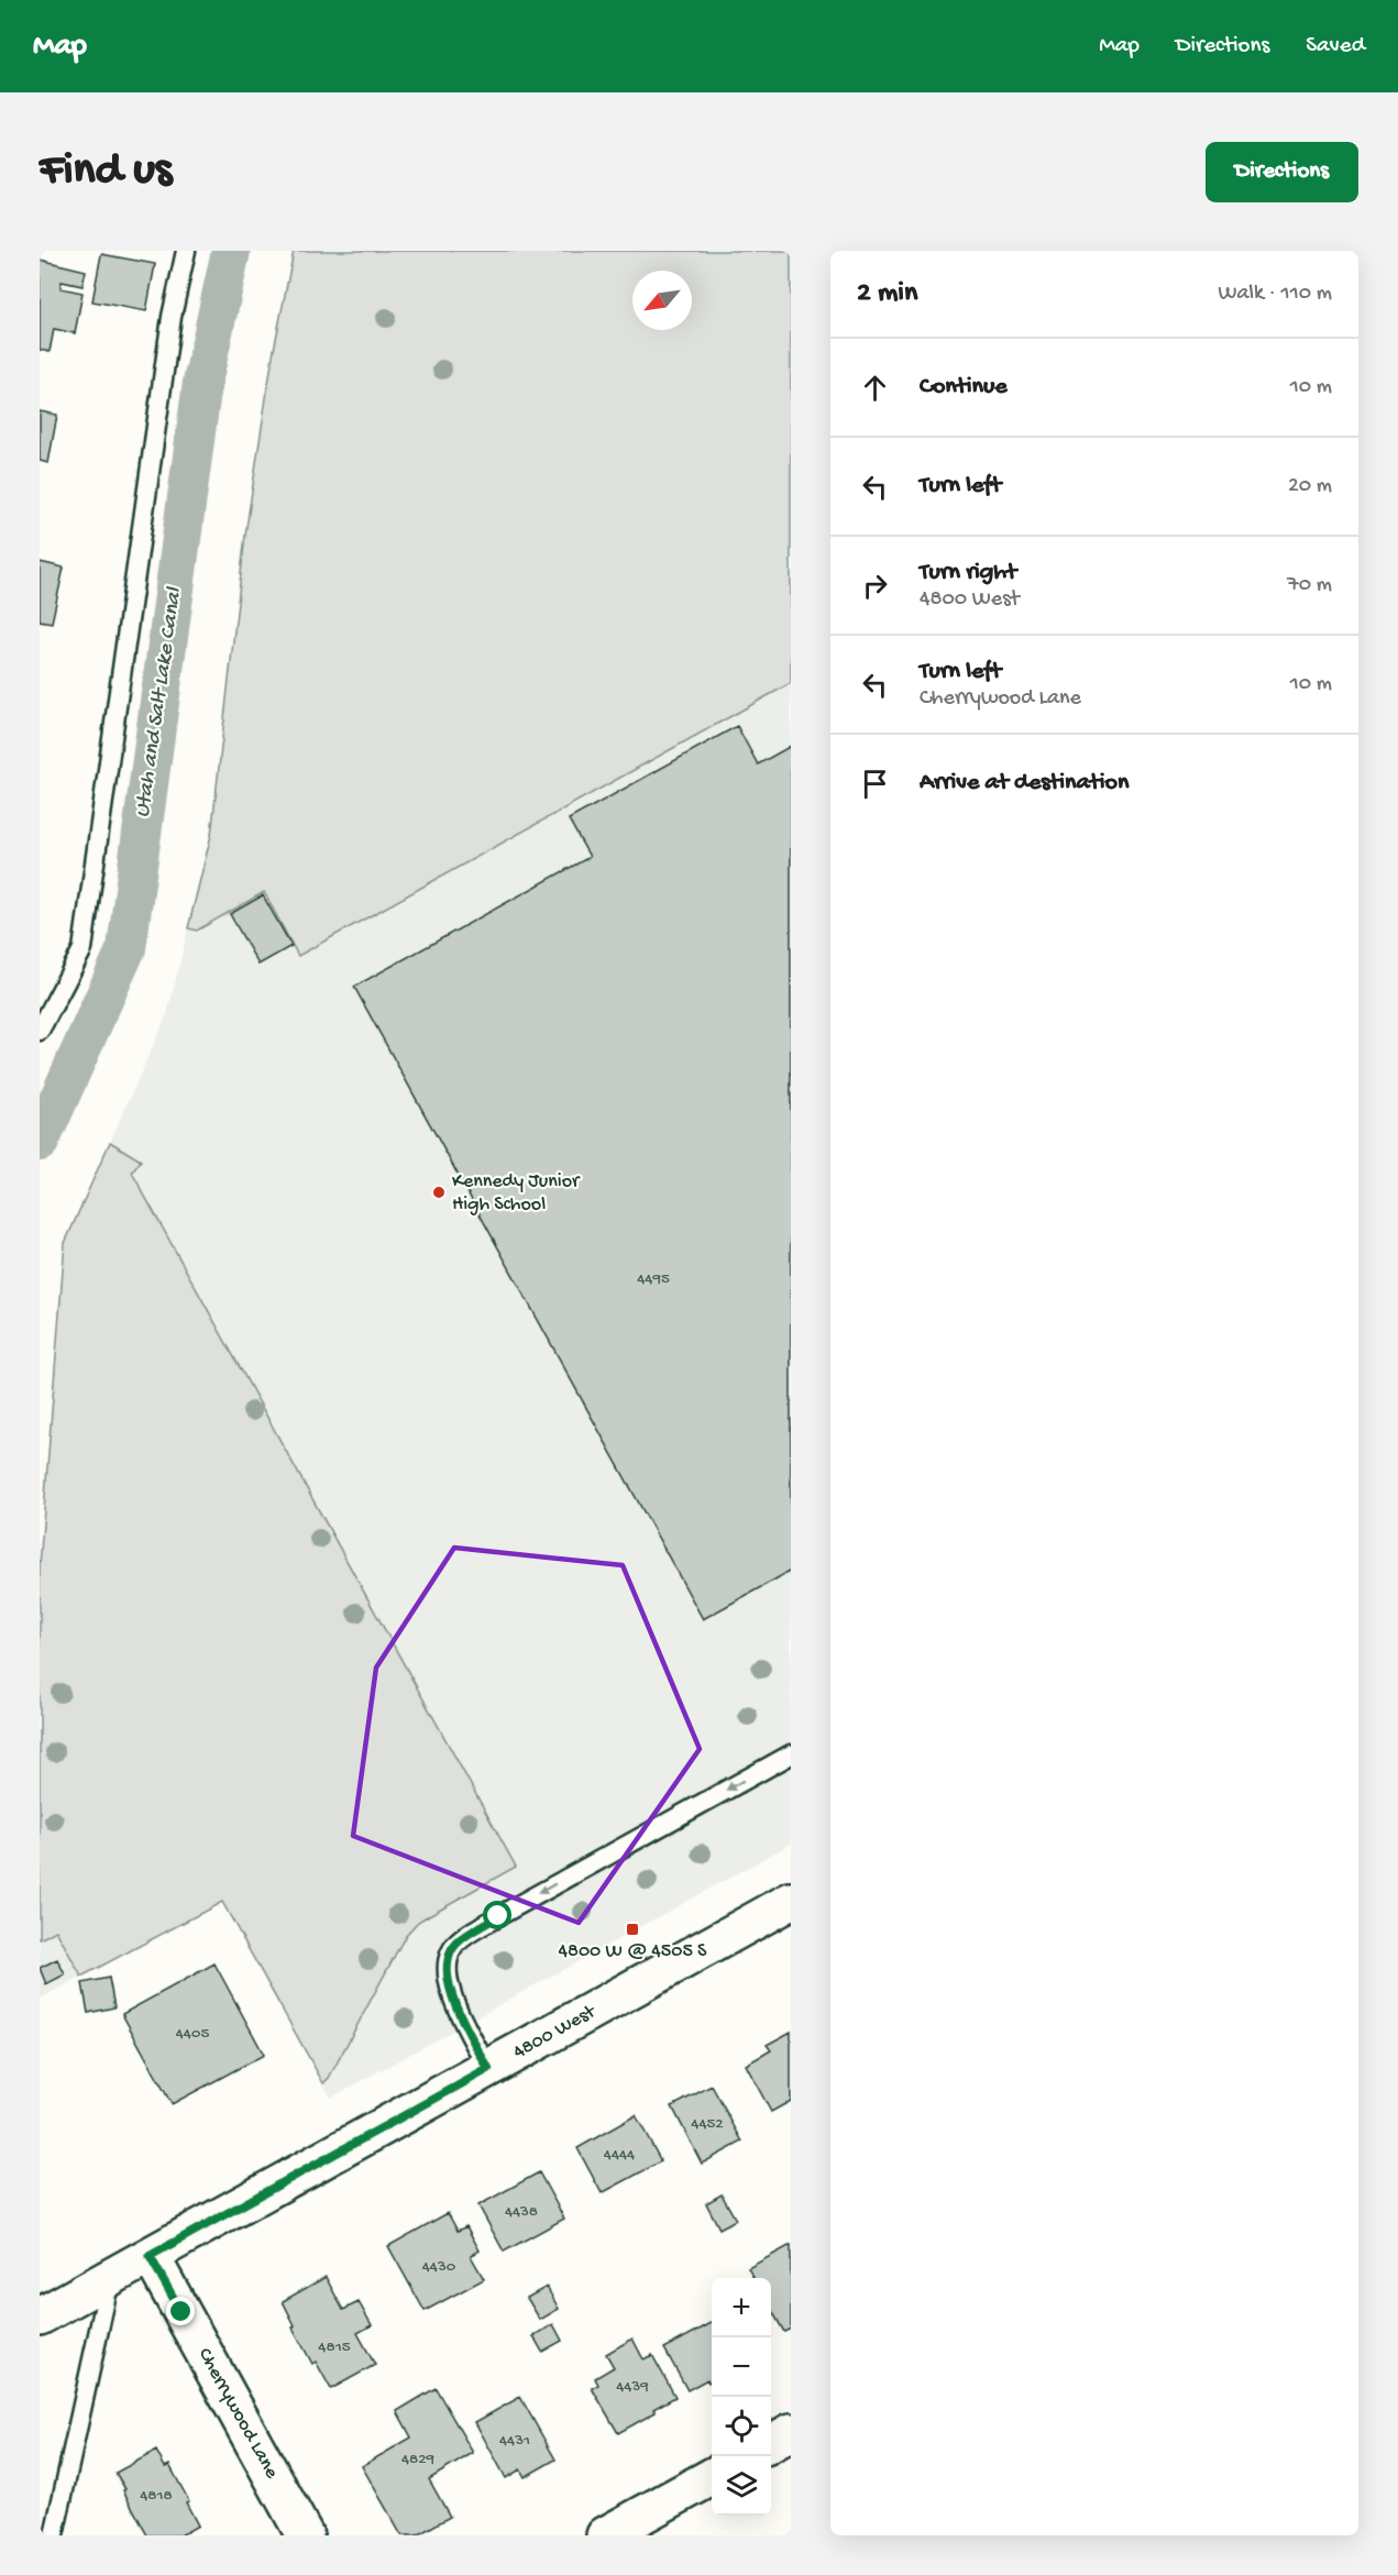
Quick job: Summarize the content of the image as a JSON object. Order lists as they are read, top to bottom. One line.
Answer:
{"streets":{"main road":["4800 West","Cherrywood Lane"]},"crossings":[["4800 West","Cherrywood Lane"]],"water":["Utah and Salt Lake Canal"],"places":{"other":["Kennedy Junior High School"],"transit":["4800 W @ 4505 S"]},"house_numbers":["4495","4405","4452","4444","4438","4430","4815","4439","4431","4829","4818"],"north":"bottom left","page":{"header":"Map","nav":["Map","Directions","Saved"],"buttons":"Directions","title":"Find us","heading":["2 min","Walk · 110 m"],"list":[["Continue","10 m"],["Turn left","20 m"],["Turn right","4800 West","70 m"],["Turn left","Cherrywood Lane","10 m"],"Arrive at destination"],"map_buttons":["+","−"]}}
